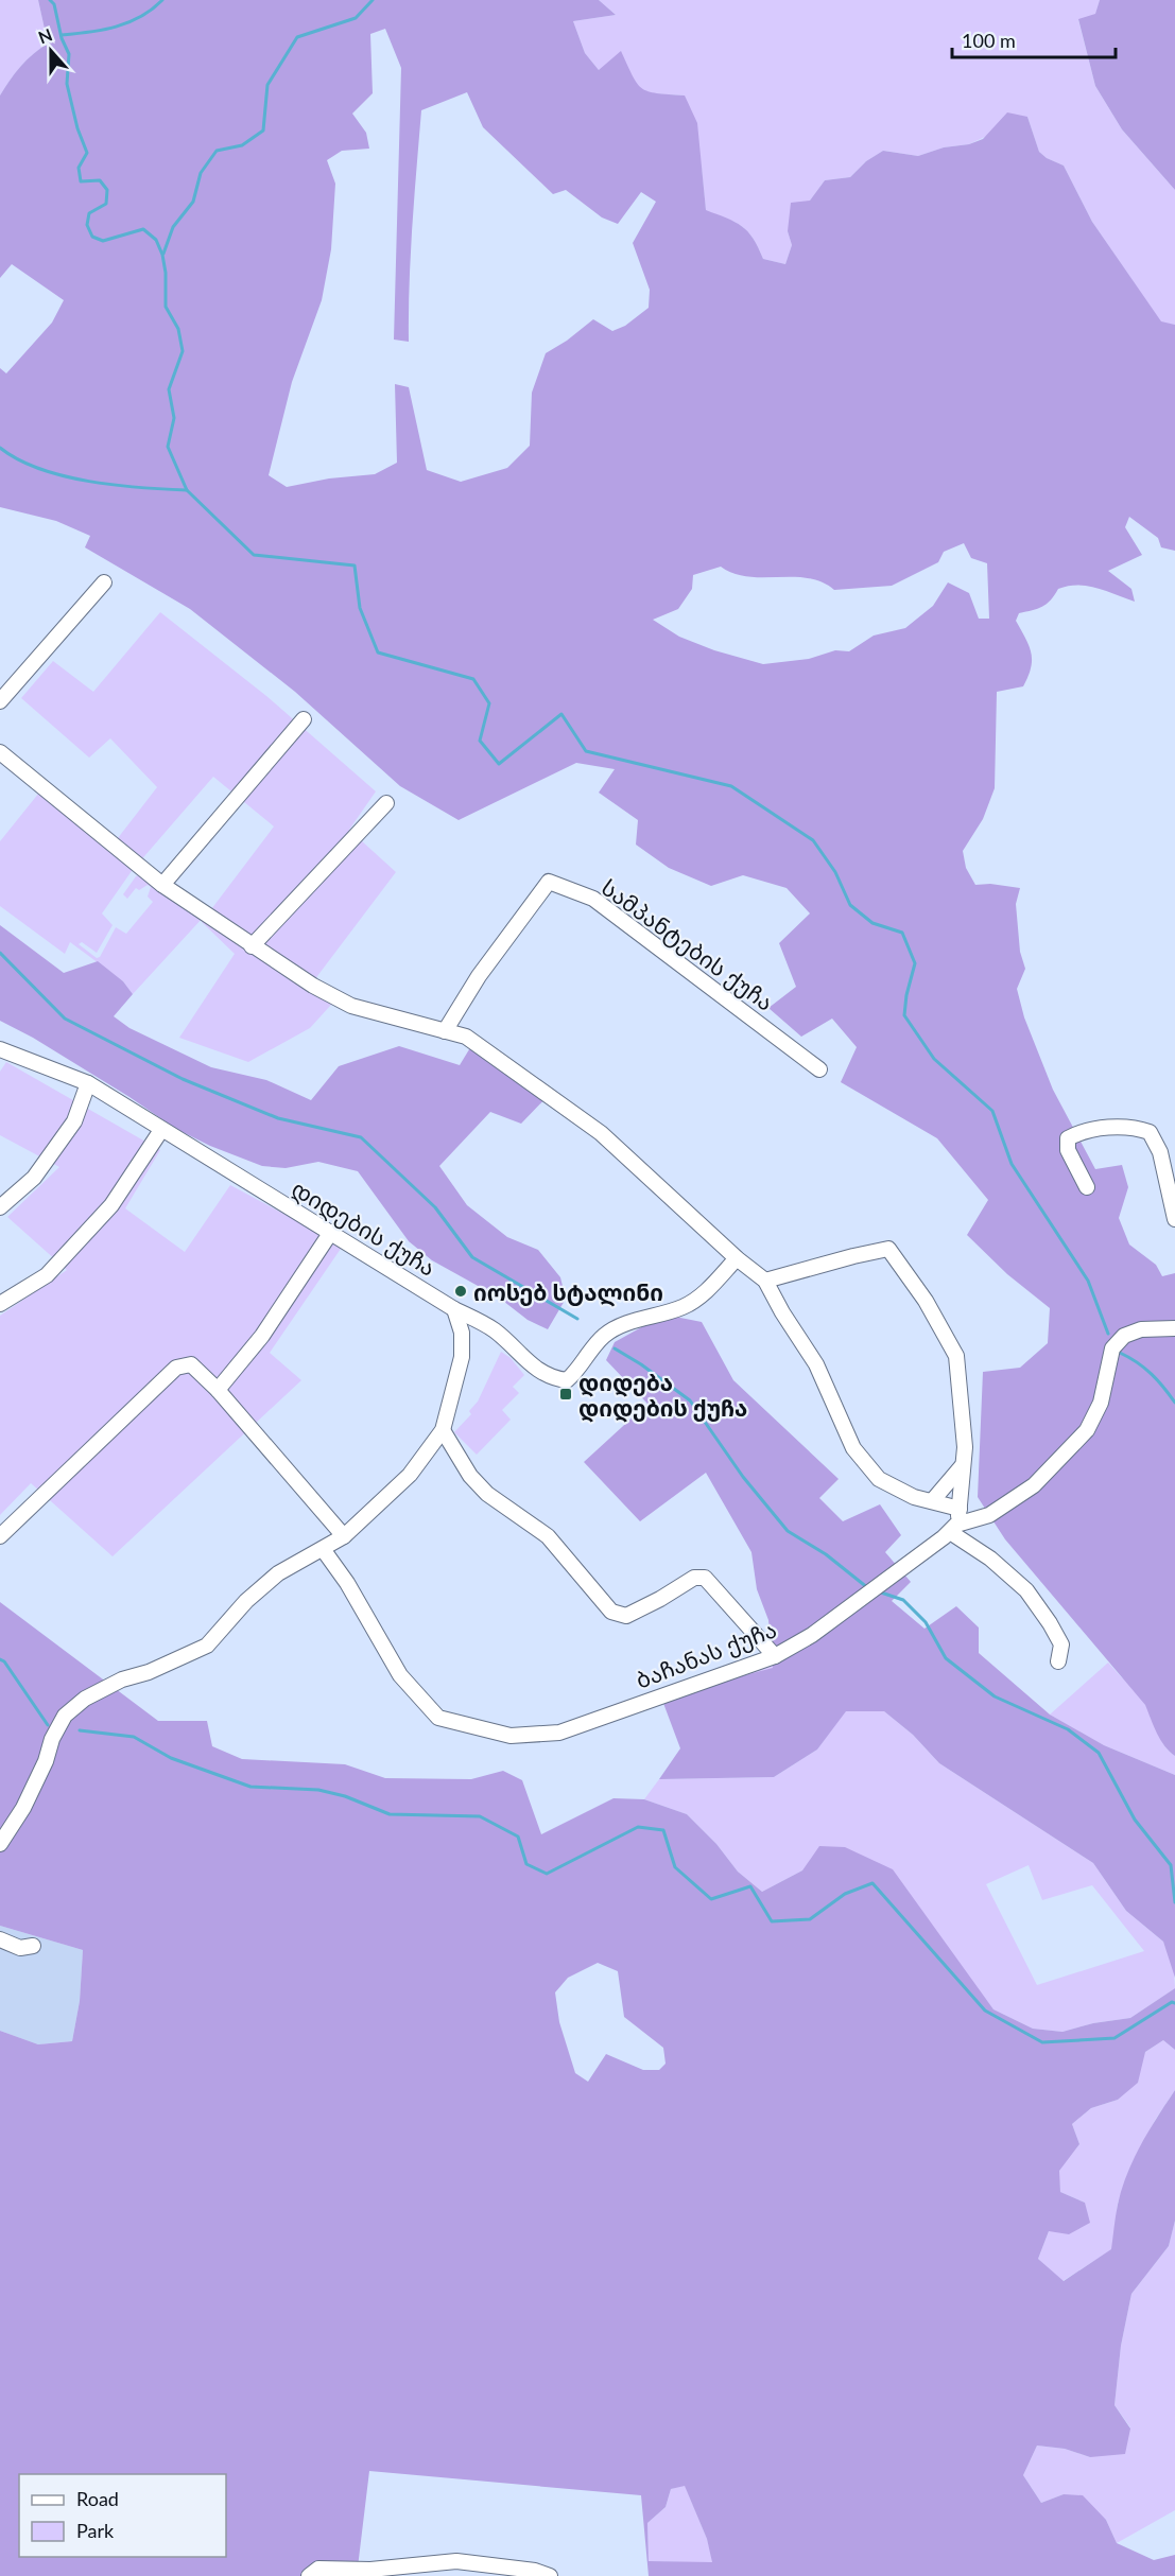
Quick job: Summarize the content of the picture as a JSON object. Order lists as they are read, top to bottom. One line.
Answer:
{"streets":{"street":["სამპანტების ქუჩა","დიდების ქუჩა","ბაჩანას ქუჩა"]},"places":{"other":["იოსებ სტალინი"],"transit":["დიდება დიდების ქუჩა"]},"legend":["Road","Park"],"scale_bar":"100 m","north":"top"}
